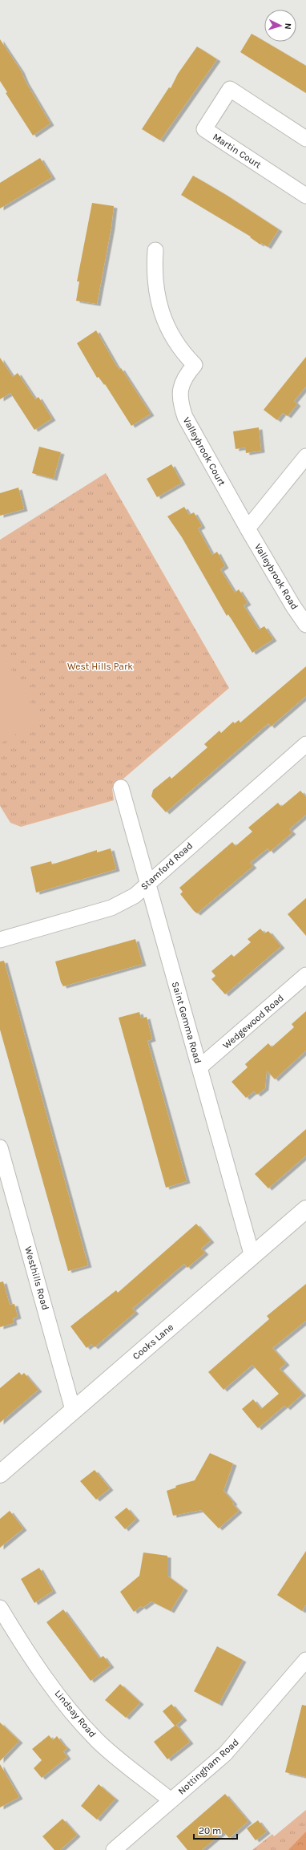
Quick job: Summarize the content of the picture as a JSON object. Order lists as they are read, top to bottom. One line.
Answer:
{"streets":{"main road":["Cooks Lane"],"street":["Martin Court","Valleybrook Court","Valleybrook Road","Stamford Road","Wedgewood Road","Saint Gemma Road","Westhills Road","Lindsay Road","Nottingham Road"]},"crossings":[["Valleybrook Court","Valleybrook Road"],["Stamford Road","Saint Gemma Road"],["Wedgewood Road","Saint Gemma Road"],["Saint Gemma Road","Cooks Lane"],["Westhills Road","Cooks Lane"],["Lindsay Road","Nottingham Road"]],"parks":["West Hills Park"],"scale_bar":"20 m","north":"right"}
